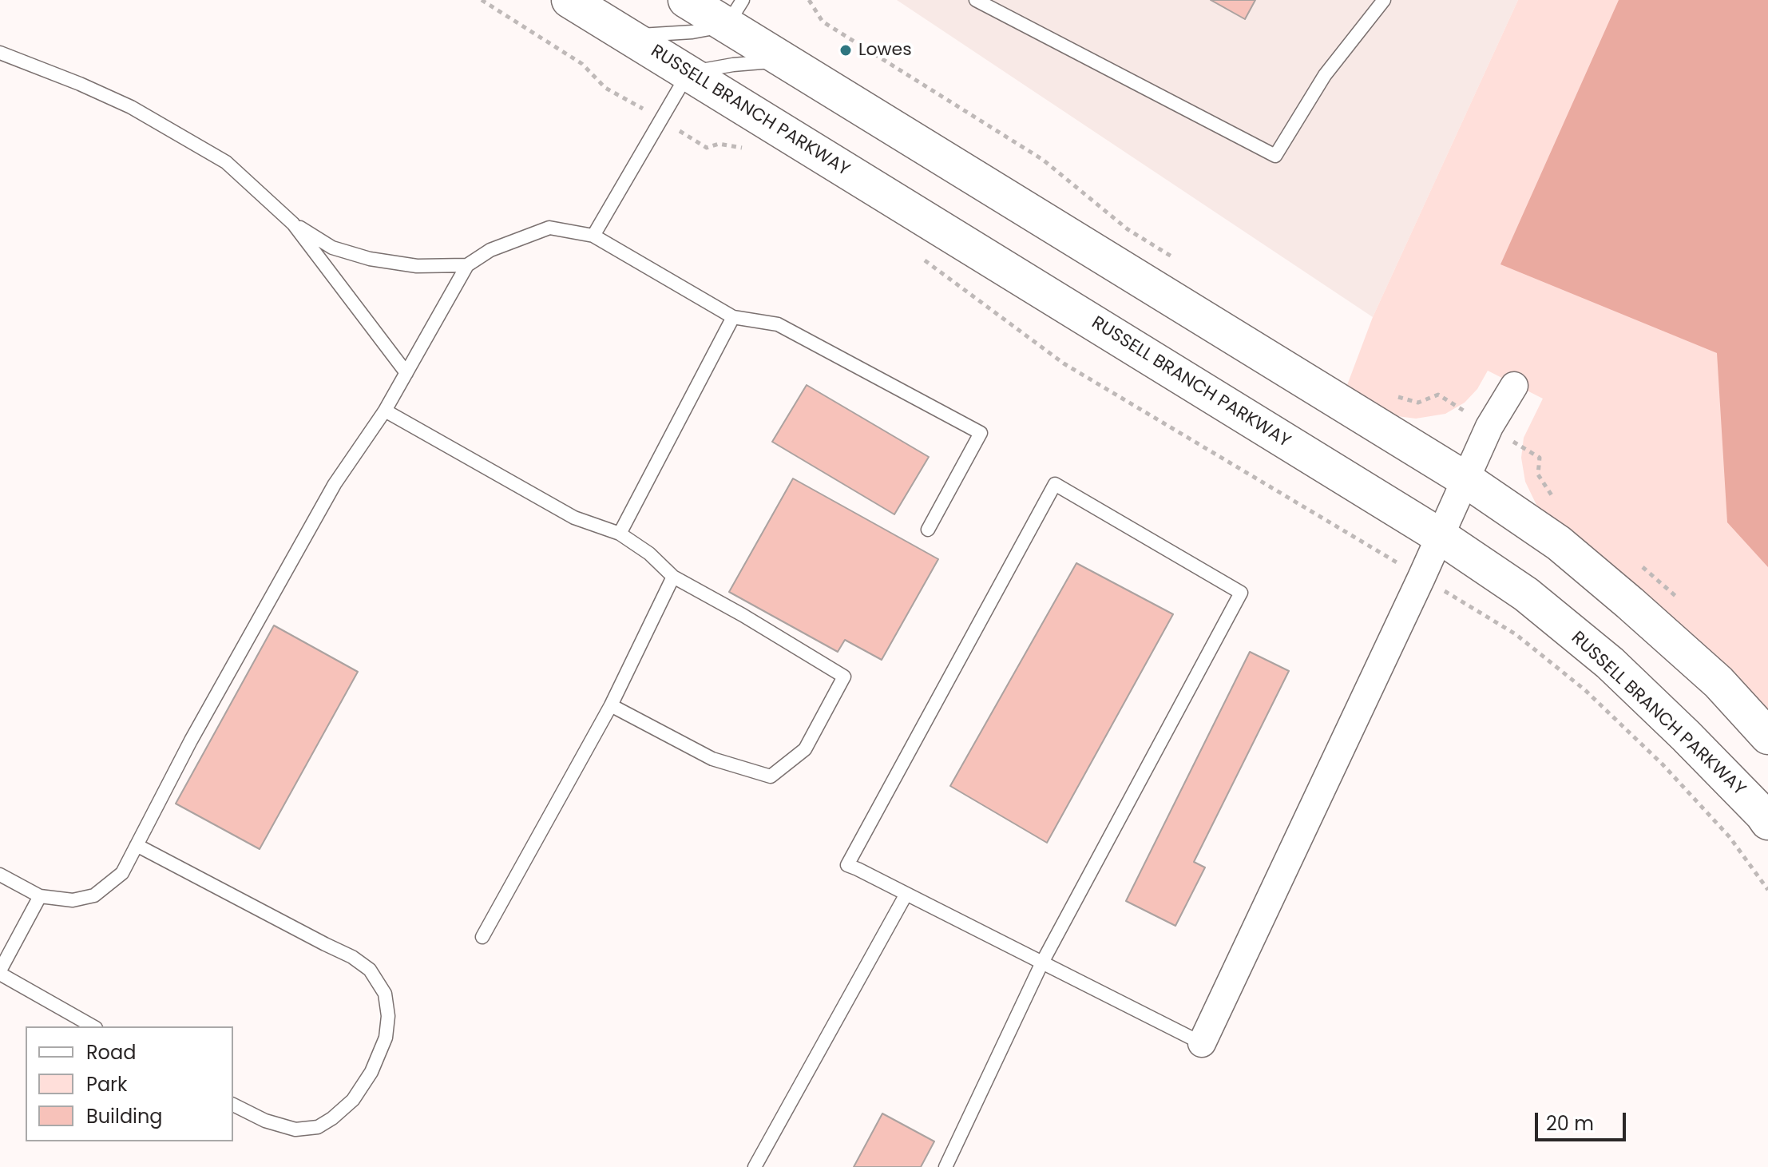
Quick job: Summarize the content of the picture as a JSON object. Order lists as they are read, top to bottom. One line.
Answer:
{"streets":{"main road":["RUSSELL BRANCH PARKWAY"]},"places":["Lowes"],"legend":["Road","Park","Building"],"scale_bar":"20 m"}
